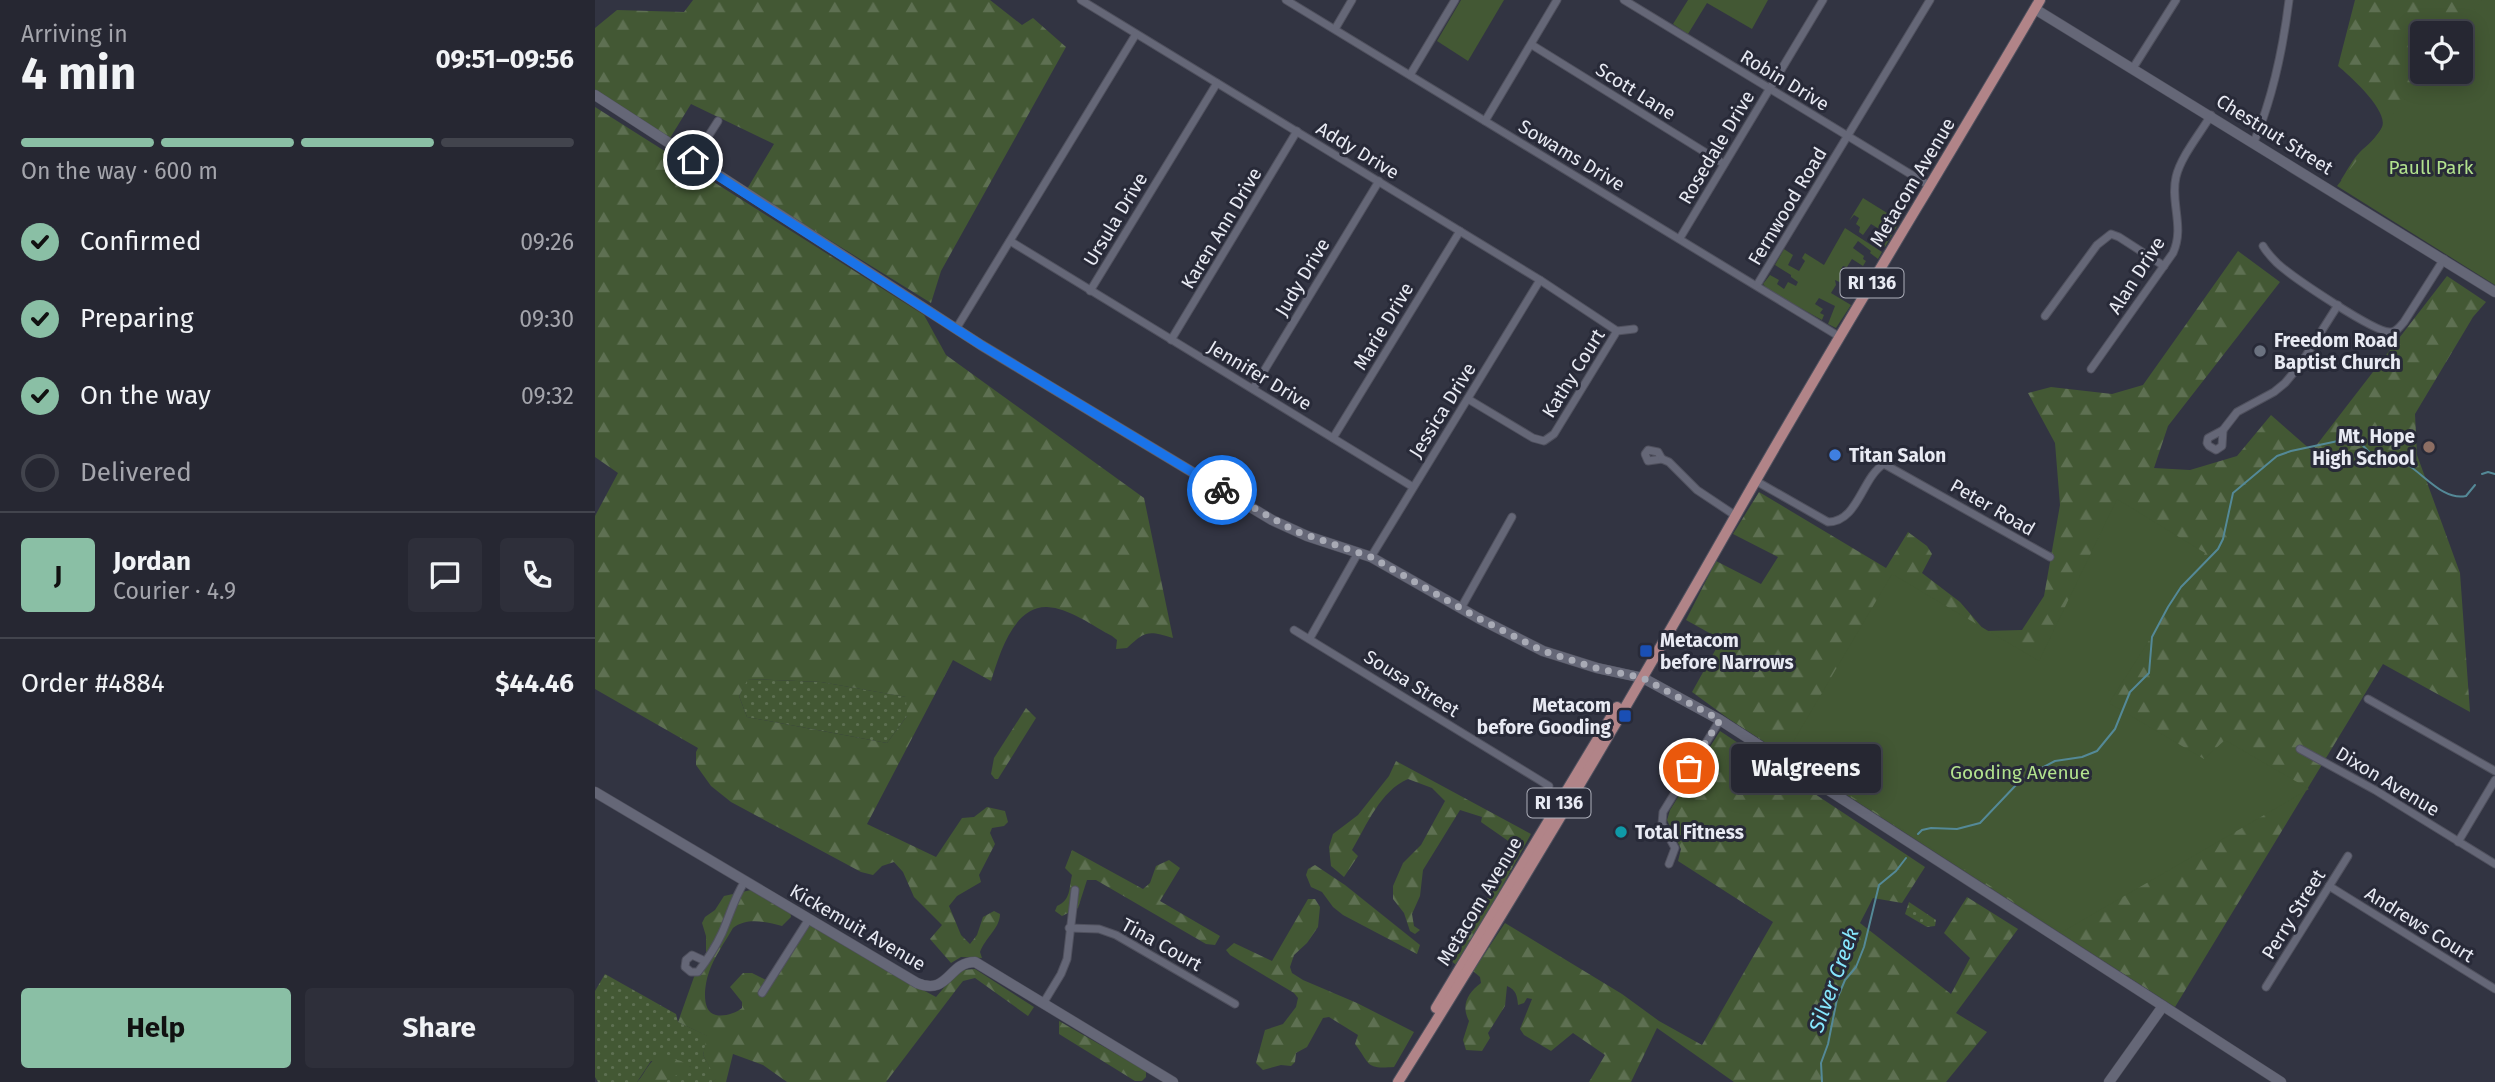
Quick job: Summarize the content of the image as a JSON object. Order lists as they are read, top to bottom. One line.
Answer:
{"streets":{"main road":["Metacom Avenue","RI 136"],"street":["Robin Drive","Scott Lane","Chestnut Street","Rosedale Drive","Addy Drive","Sowams Drive","Fernwood Road","Ursula Drive","Karen Ann Drive","Alan Drive","Judy Drive","Marie Drive","Kathy Court","Jennifer Drive","Jessica Drive","Peter Road","Sousa Street","Dixon Avenue","Perry Street","Andrews Court","Kickemuit Avenue","Tina Court"]},"crossings":[["Robin Drive","Rosedale Drive"],["Robin Drive","Metacom Avenue"],["Robin Drive","Fernwood Road"],["Scott Lane","Rosedale Drive"],["Chestnut Street","Metacom Avenue"],["Chestnut Street","Alan Drive"],["Rosedale Drive","Sowams Drive"],["Addy Drive","Ursula Drive"],["Addy Drive","Karen Ann Drive"],["Addy Drive","Judy Drive"],["Addy Drive","Marie Drive"],["Addy Drive","Kathy Court"],["Addy Drive","Jessica Drive"],["Sowams Drive","Metacom Avenue"],["Sowams Drive","Fernwood Road"],["Metacom Avenue","Peter Road"],["Ursula Drive","Jennifer Drive"],["Karen Ann Drive","Jennifer Drive"],["Judy Drive","Jennifer Drive"],["Marie Drive","Jennifer Drive"],["Kathy Court","Jessica Drive"],["Jennifer Drive","Jessica Drive"],["Perry Street","Andrews Court"]],"water":["Silver Creek"],"parks":["Paull Park","Gooding Avenue"],"places":{"other":["Freedom Road Baptist Church","Mt. Hope High School","Titan Salon","Walgreens","Total Fitness"],"transit":["Metacom before Narrows","Metacom before Gooding"]},"page":{"heading":["4 min","Arriving in","09:51–09:56"],"panel":["Jordan","Courier · 4.9","Order #4884","$44.46"],"bar":"On the way · 600 m","list":[["Confirmed","09:26"],["Preparing","09:30"],["On the way","09:32"],"Delivered"],"round":"J","bubble":"Walgreens","buttons":["Help","Share"]}}
